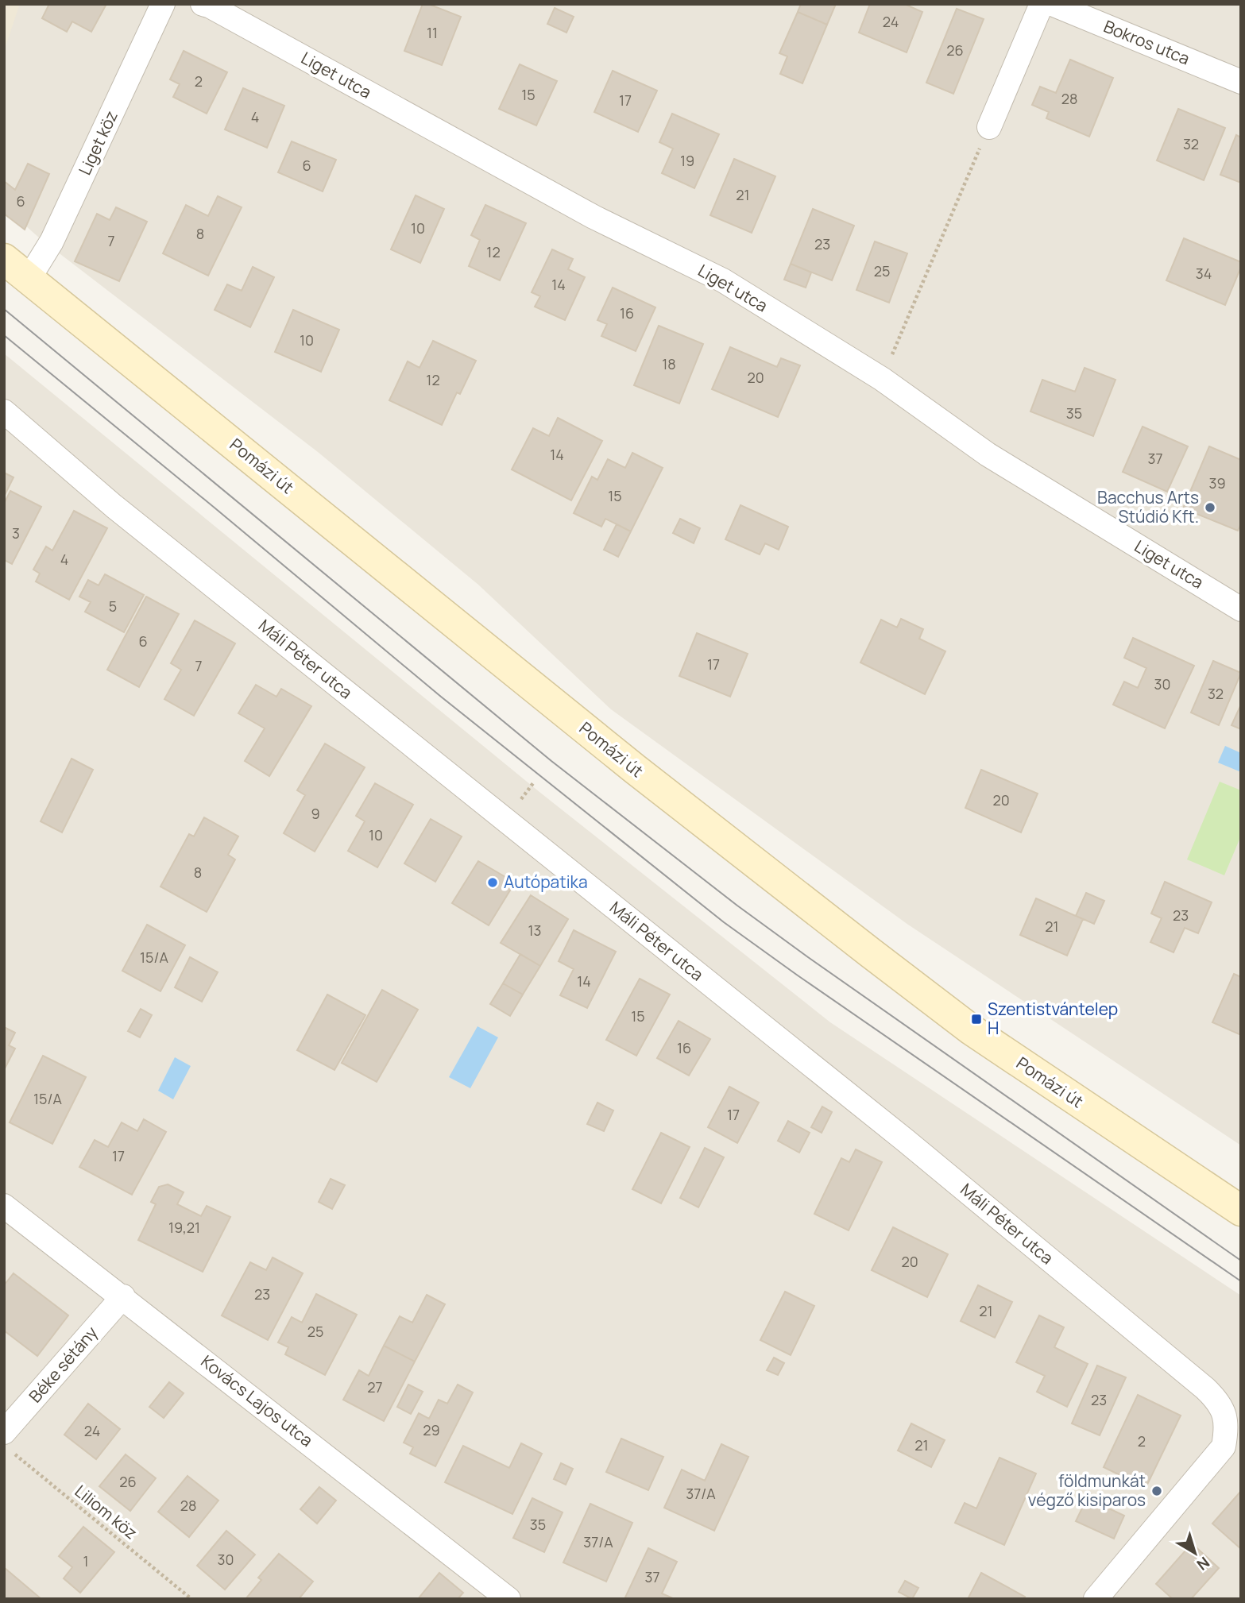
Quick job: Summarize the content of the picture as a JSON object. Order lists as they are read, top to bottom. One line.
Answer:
{"streets":{"main road":["Pomázi út"],"street":["Bokros utca","Liget utca","Liget köz","Máli Péter utca","Béke sétány","Kovács Lajos utca"],"path":["Liliom köz"]},"crossings":[["Liget köz","Pomázi út"],["Béke sétány","Kovács Lajos utca"],["Béke sétány","Liliom köz"]],"places":{"other":["Bacchus Arts Stúdió Kft.","Autópatika","földmunkát végző kisiparos"],"transit":["Szentistvántelep H"]},"house_numbers":["24","11","26","2","15","28","17","4","32","19","6","21","6","10","8","7","23","12","25","34","14","16","10","18","20","12","35","14","37","39","15","3","4","5","6","17","7","30","32","20","9","10","8","23","21","13","15/A","14","15","16","15/A","17","17","19,21","20","23","21","25","27","23","29","24","2","21","26","37/A","28","35","37/A","30","1","37"],"north":"bottom right"}
